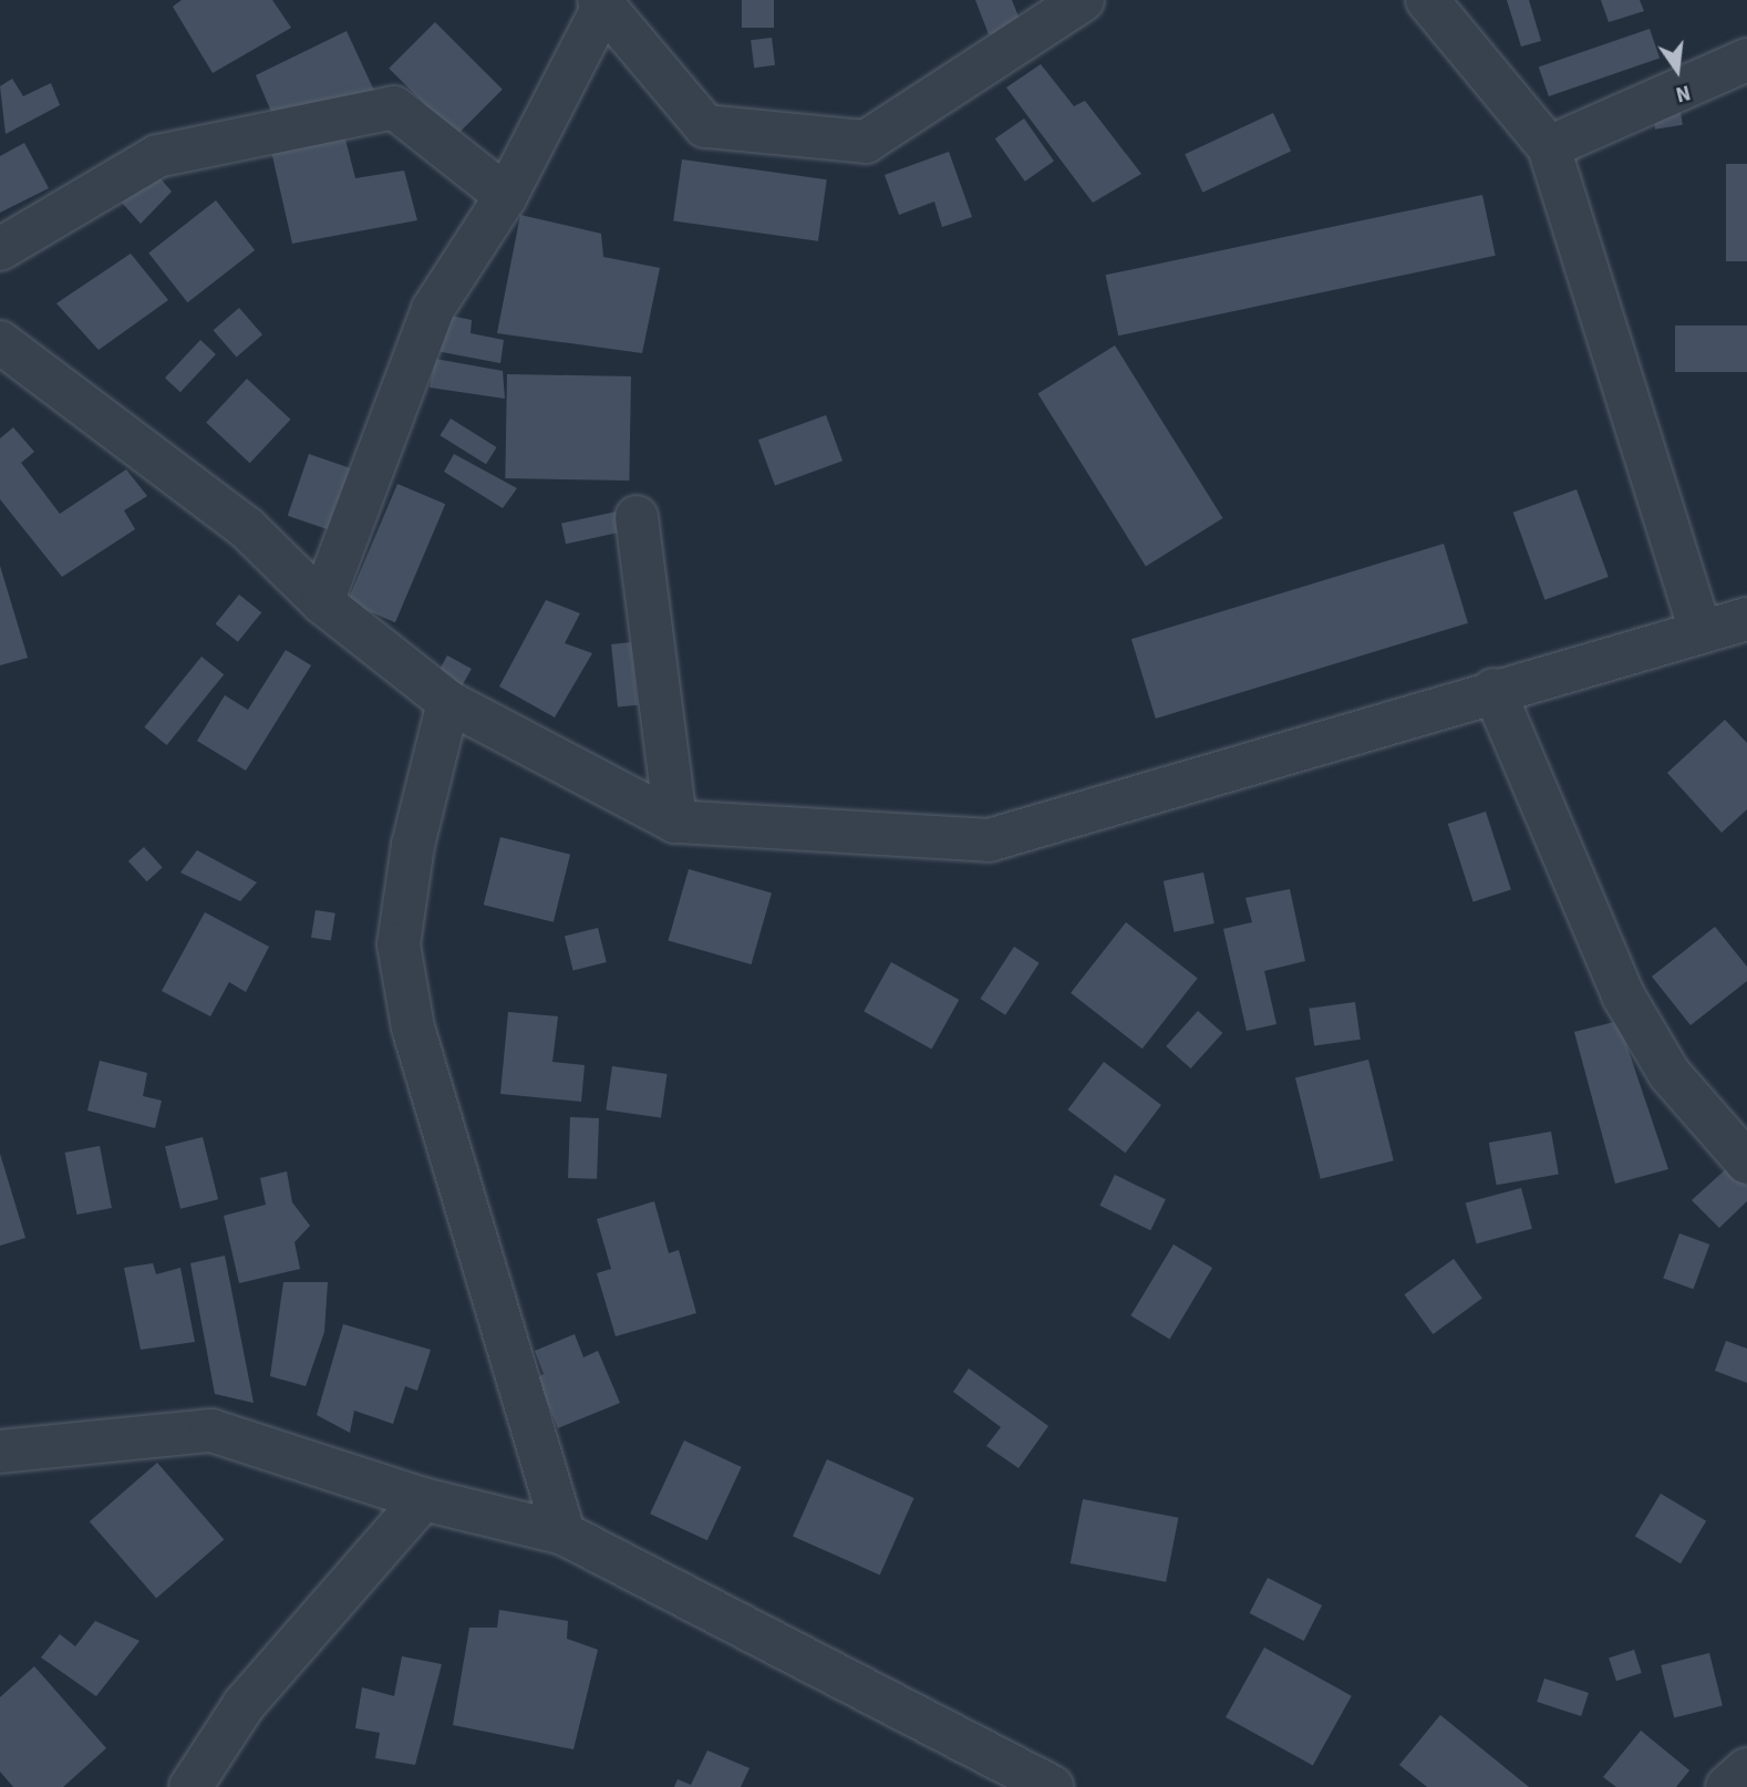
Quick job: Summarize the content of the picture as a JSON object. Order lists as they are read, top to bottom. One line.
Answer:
{"north":"bottom"}
